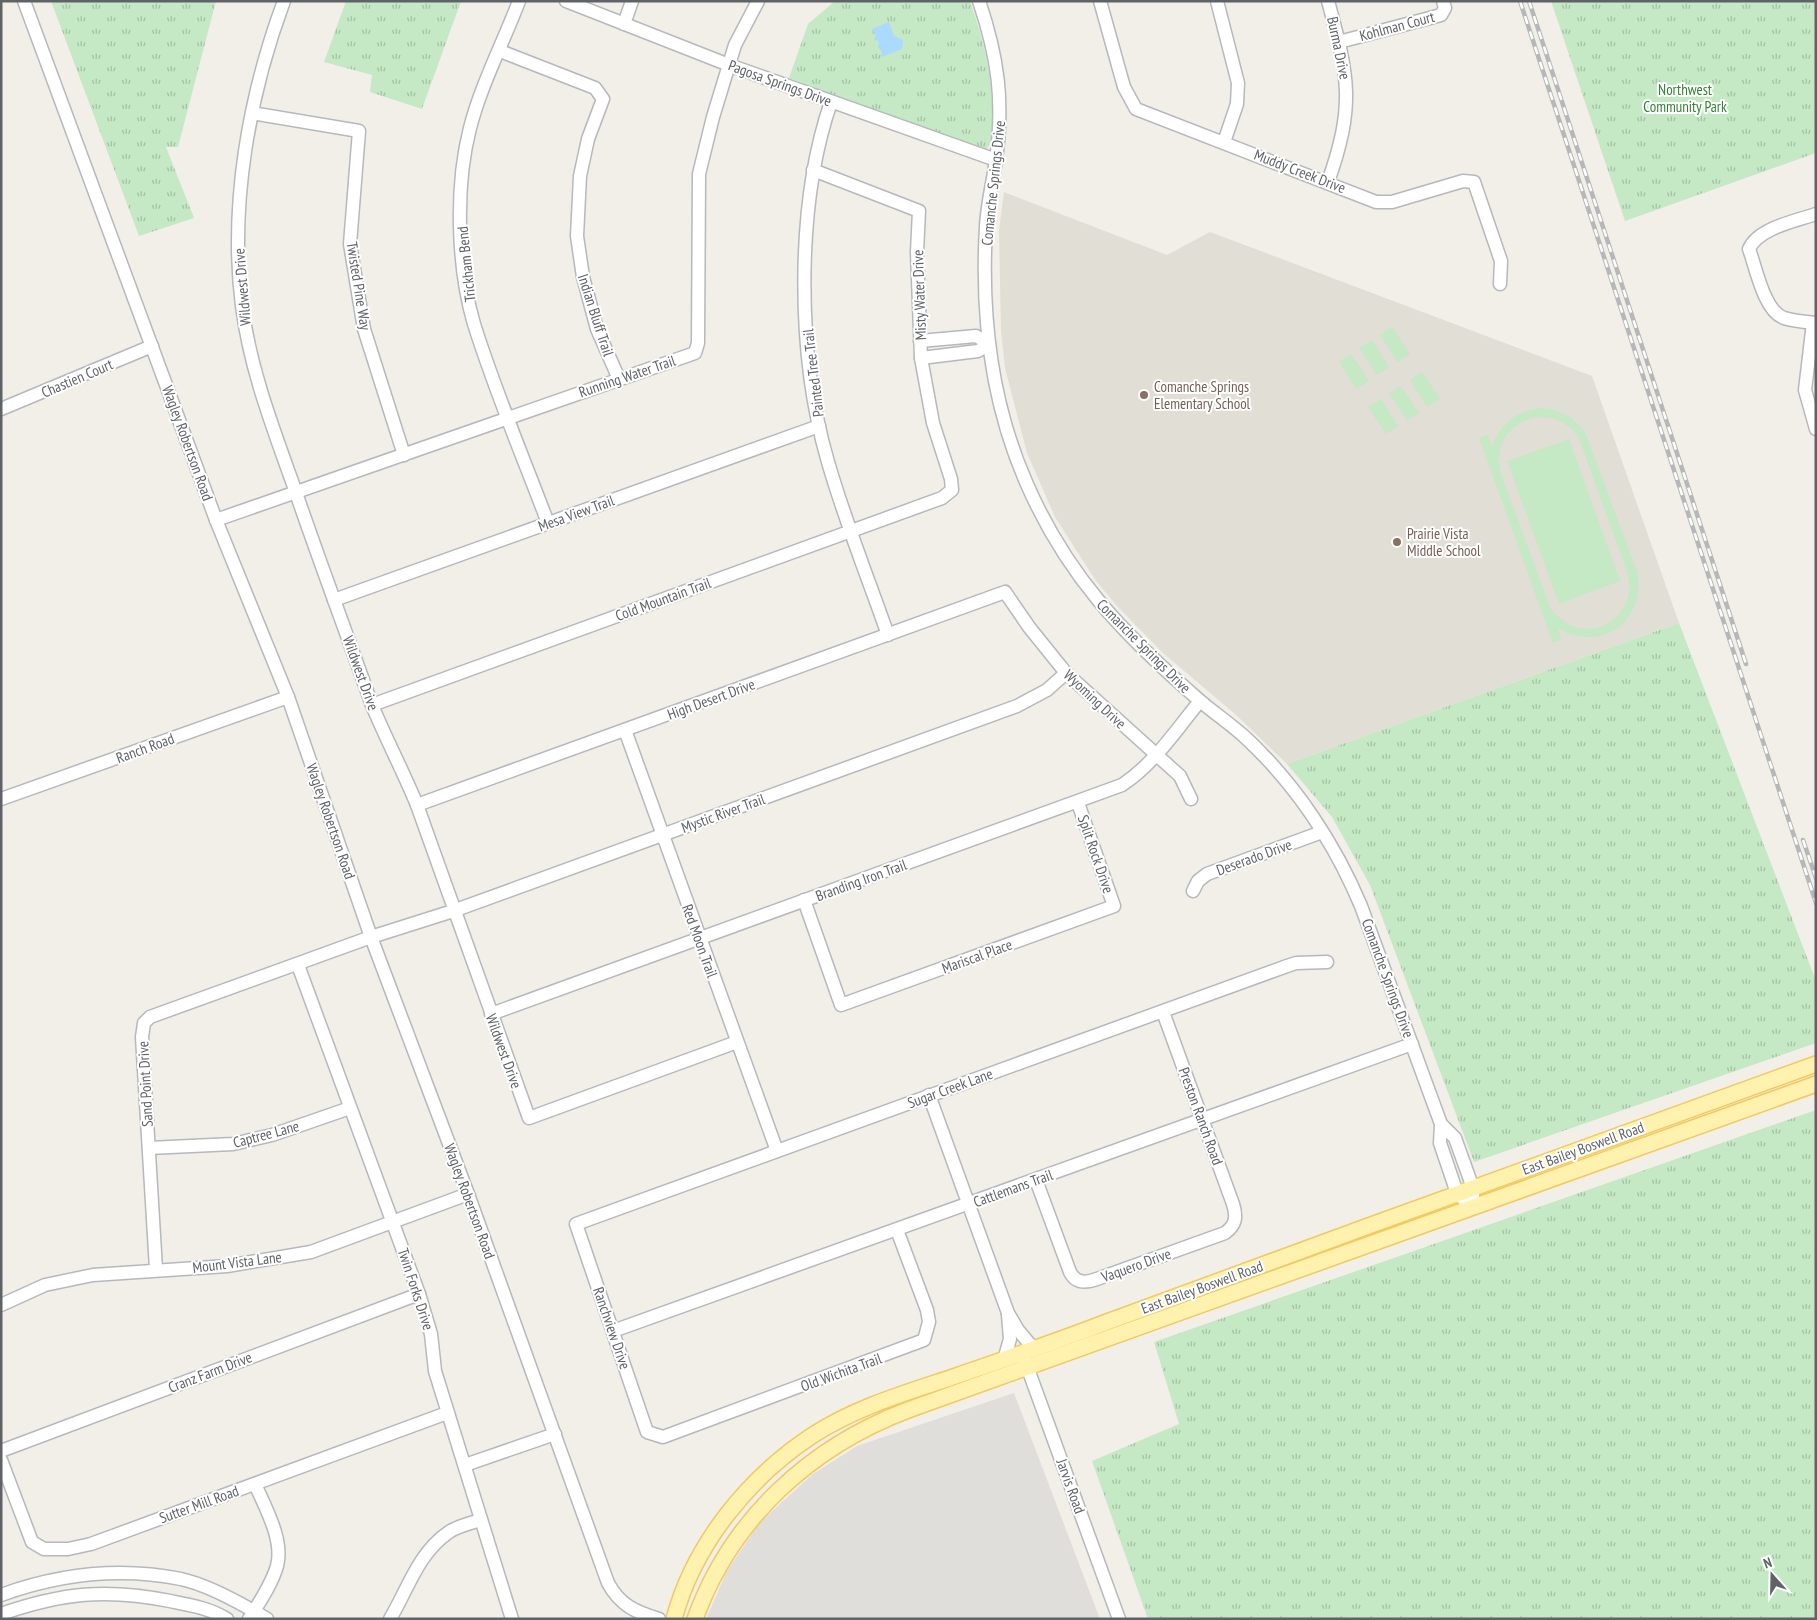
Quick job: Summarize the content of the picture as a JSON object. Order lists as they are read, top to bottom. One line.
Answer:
{"streets":{"main road":["East Bailey Boswell Road"],"street":["Kohlman Court","Burma Drive","Pagosa Springs Drive","Muddy Creek Drive","Comanche Springs Drive","Trickham Bend","Twisted Pine Way","Wildwest Drive","Misty Water Drive","Indian Bluff Trail","Painted Tree Trail","Running Water Trail","Chastien Court","Wagley Robertson Road","Mesa View Trail","Cold Mountain Trail","High Desert Drive","Wyoming Drive","Ranch Road","Mystic River Trail","Split Rock Drive","Deserado Drive","Branding Iron Trail","Red Moon Trail","Mariscal Place","Sand Point Drive","Sugar Creek Lane","Preston Ranch Road","Captree Lane","Cattlemans Trail","Mount Vista Lane","Vaquero Drive","Twin Forks Drive","Ranchview Drive","Cranz Farm Drive","Old Wichita Trail","Jarvis Road","Sutter Mill Road"]},"crossings":[["Kohlman Court","Burma Drive"],["Burma Drive","Muddy Creek Drive"],["Pagosa Springs Drive","Comanche Springs Drive"],["Pagosa Springs Drive","Painted Tree Trail"],["Pagosa Springs Drive","Running Water Trail"],["Comanche Springs Drive","Deserado Drive"],["Comanche Springs Drive","Branding Iron Trail"],["Comanche Springs Drive","East Bailey Boswell Road"],["Comanche Springs Drive","Cattlemans Trail"],["Trickham Bend","Indian Bluff Trail"],["Trickham Bend","Running Water Trail"],["Trickham Bend","Mesa View Trail"],["Twisted Pine Way","Wildwest Drive"],["Twisted Pine Way","Running Water Trail"],["Wildwest Drive","Running Water Trail"],["Wildwest Drive","Mesa View Trail"],["Wildwest Drive","Cold Mountain Trail"],["Wildwest Drive","High Desert Drive"],["Wildwest Drive","Mystic River Trail"],["Wildwest Drive","Branding Iron Trail"],["Wildwest Drive","Red Moon Trail"],["Misty Water Drive","Painted Tree Trail"],["Misty Water Drive","Cold Mountain Trail"],["Indian Bluff Trail","Running Water Trail"],["Painted Tree Trail","Mesa View Trail"],["Painted Tree Trail","Cold Mountain Trail"],["Painted Tree Trail","High Desert Drive"],["Running Water Trail","Wagley Robertson Road"],["Chastien Court","Wagley Robertson Road"],["Wagley Robertson Road","Ranch Road"],["Wagley Robertson Road","Mystic River Trail"],["Wagley Robertson Road","Sand Point Drive"],["Wagley Robertson Road","Mount Vista Lane"],["High Desert Drive","Wyoming Drive"],["High Desert Drive","Red Moon Trail"],["Wyoming Drive","Mystic River Trail"],["Wyoming Drive","Branding Iron Trail"],["Mystic River Trail","Red Moon Trail"],["Mystic River Trail","Sand Point Drive"],["Split Rock Drive","Branding Iron Trail"],["Split Rock Drive","Mariscal Place"],["Branding Iron Trail","Red Moon Trail"],["Branding Iron Trail","Mariscal Place"],["Red Moon Trail","Sugar Creek Lane"],["Sand Point Drive","Captree Lane"],["Sand Point Drive","Mount Vista Lane"],["Sand Point Drive","Twin Forks Drive"],["Sugar Creek Lane","Preston Ranch Road"],["Sugar Creek Lane","Ranchview Drive"],["Preston Ranch Road","Cattlemans Trail"],["Preston Ranch Road","Vaquero Drive"],["Captree Lane","Twin Forks Drive"],["East Bailey Boswell Road","Jarvis Road"],["Cattlemans Trail","Vaquero Drive"],["Cattlemans Trail","Ranchview Drive"],["Cattlemans Trail","Old Wichita Trail"],["Mount Vista Lane","Twin Forks Drive"],["Twin Forks Drive","Cranz Farm Drive"],["Twin Forks Drive","Sutter Mill Road"],["Ranchview Drive","Old Wichita Trail"]],"parks":["Northwest Community Park"],"places":["Comanche Springs Elementary School","Prairie Vista Middle School"],"north":"top"}
